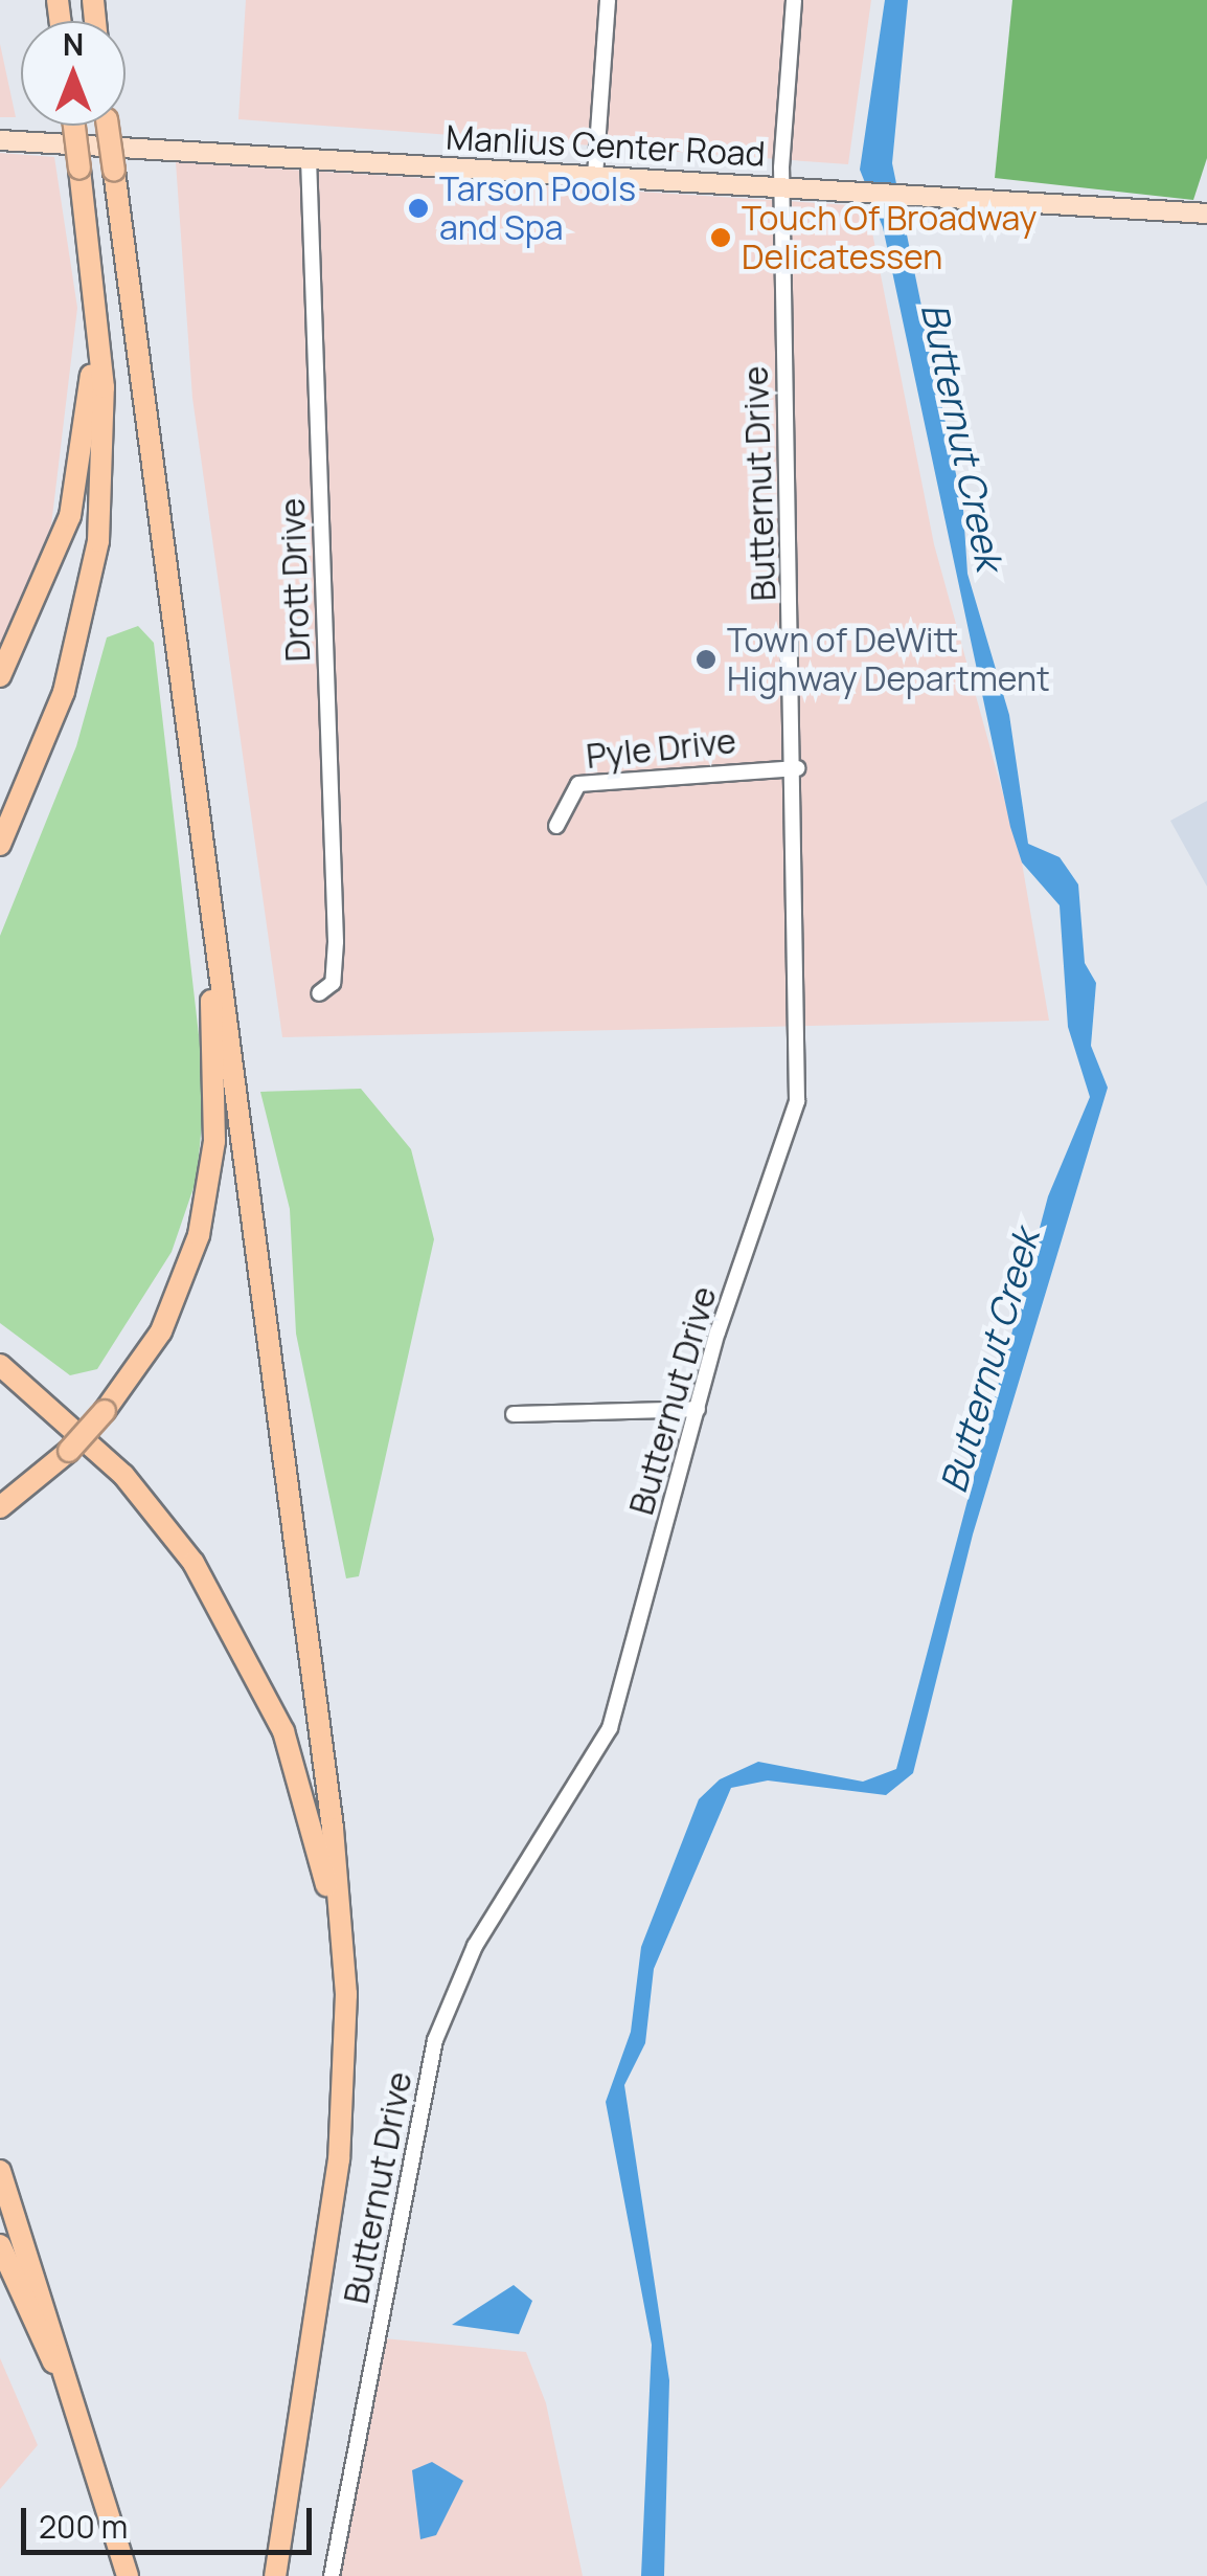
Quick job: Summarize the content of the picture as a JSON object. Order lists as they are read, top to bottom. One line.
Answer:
{"streets":{"main road":["Manlius Center Road"],"street":["Butternut Drive","Drott Drive","Pyle Drive"]},"crossings":[["Manlius Center Road","Butternut Drive"],["Manlius Center Road","Drott Drive"],["Butternut Drive","Pyle Drive"]],"water":["Butternut Creek"],"places":["Tarson Pools and Spa","Touch Of Broadway Delicatessen","Town of DeWitt Highway Department"],"scale_bar":"200 m","north":"top"}
